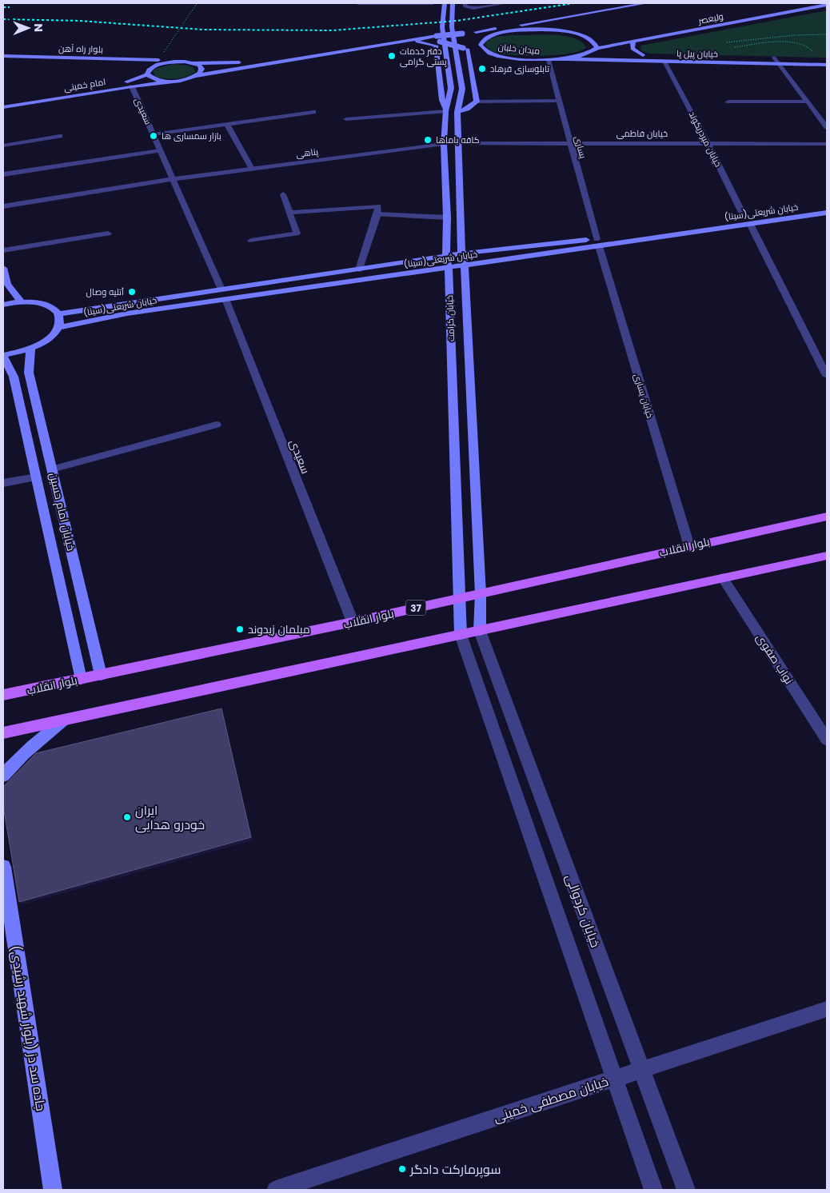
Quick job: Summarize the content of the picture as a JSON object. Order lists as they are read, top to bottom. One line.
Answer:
{"streets":{"main road":["ولیعصر","بلوار راه آهن","میدان خلبان","خیابان پیل پا","امام خمینی","خیابان شریعتی(سینا)","خیابان کرامت","خیابان امام حسین","بلوار انقلاب","37","جاده سد دز (بلوار شهید رشیدی)"],"street":["سعیدی","خیابان فاطمی","خیابان میردریکوند","یساری","پناهی","خیابان یساری","نواب صفوی","خیابان کردوالی","خیابان مصطفی خمینی"]},"crossings":[["ولیعصر","میدان خلبان"],["میدان خلبان","خیابان پیل پا"],["میدان خلبان","یساری"],["خیابان پیل پا","خیابان میردریکوند"],["امام خمینی","سعیدی"],["سعیدی","پناهی"],["سعیدی","خیابان شریعتی(سینا)"],["سعیدی","بلوار انقلاب"],["خیابان فاطمی","خیابان میردریکوند"],["خیابان فاطمی","یساری"],["خیابان فاطمی","خیابان کرامت"],["خیابان میردریکوند","خیابان شریعتی(سینا)"],["یساری","خیابان شریعتی(سینا)"],["یساری","خیابان یساری"],["پناهی","خیابان کرامت"],["خیابان شریعتی(سینا)","خیابان کرامت"],["خیابان شریعتی(سینا)","خیابان یساری"],["خیابان کرامت","بلوار انقلاب"],["خیابان کرامت","خیابان کردوالی"],["خیابان یساری","بلوار انقلاب"],["خیابان امام حسین","بلوار انقلاب"],["خیابان کردوالی","خیابان مصطفی خمینی"]],"places":["دفتر خدمات پستی گرامی","تابلوسازی فرهاد","بازار سمساری ها","کافه باماها","آتلیه وصال","مبلمان زیدوند","ایران خودرو هدایی","سوپرمارکت دادگر"],"north":"right"}
